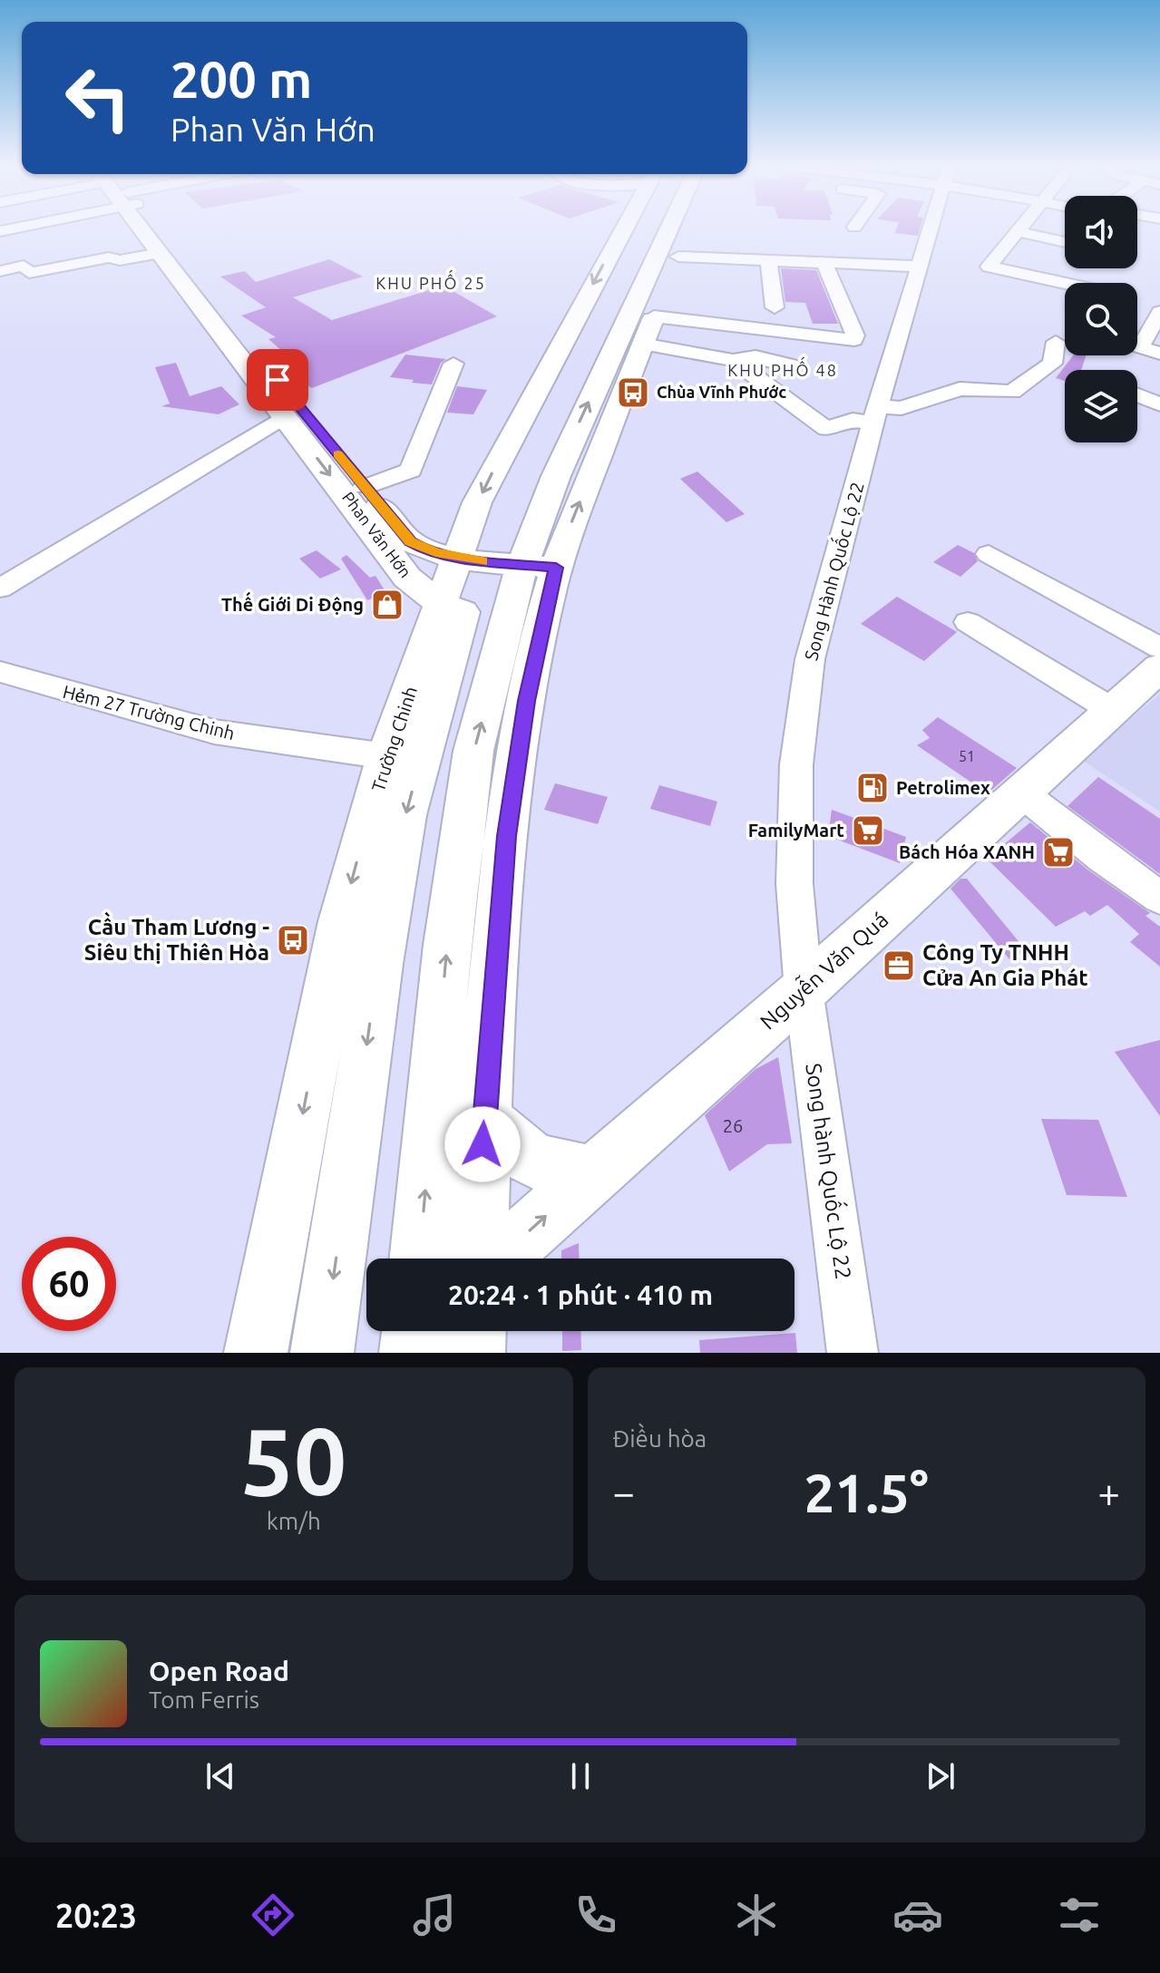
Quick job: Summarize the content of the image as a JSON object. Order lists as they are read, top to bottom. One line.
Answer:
{"streets":{"main road":["Phan Văn Hớn","Trường Chinh","Nguyễn Văn Quá"],"street":["Song Hành Quốc Lộ 22","Hẻm 27 Trường Chinh","Song hành Quốc Lộ 22"]},"crossings":[["Phan Văn Hớn","Trường Chinh"],["Song Hành Quốc Lộ 22","Nguyễn Văn Quá"],["Song Hành Quốc Lộ 22","Song hành Quốc Lộ 22"],["Hẻm 27 Trường Chinh","Trường Chinh"],["Nguyễn Văn Quá","Song hành Quốc Lộ 22"]],"districts":["KHU PHỐ 25","KHU PHỐ 48"],"places":{"bus stop":["Chùa Vĩnh Phước","Cầu Tham Lương - Siêu thị Thiên Hòa"],"shop":["Thế Giới Di Động"],"fuel station":["Petrolimex"],"supermarket":["FamilyMart","Bách Hóa XANH"],"office":["Công Ty TNHH Cửa An Gia Phát"]},"house_numbers":["51","26"],"page":{"turn":["200 m","Phan Văn Hớn"],"limit":"60","trip":"20:24 · 1 phút · 410 m","tile":[["50","km/h"],"Điều hòa"],"heat":["−","21.5°","+"],"song":["Open Road","Tom Ferris"],"tabs":"20:23"}}
